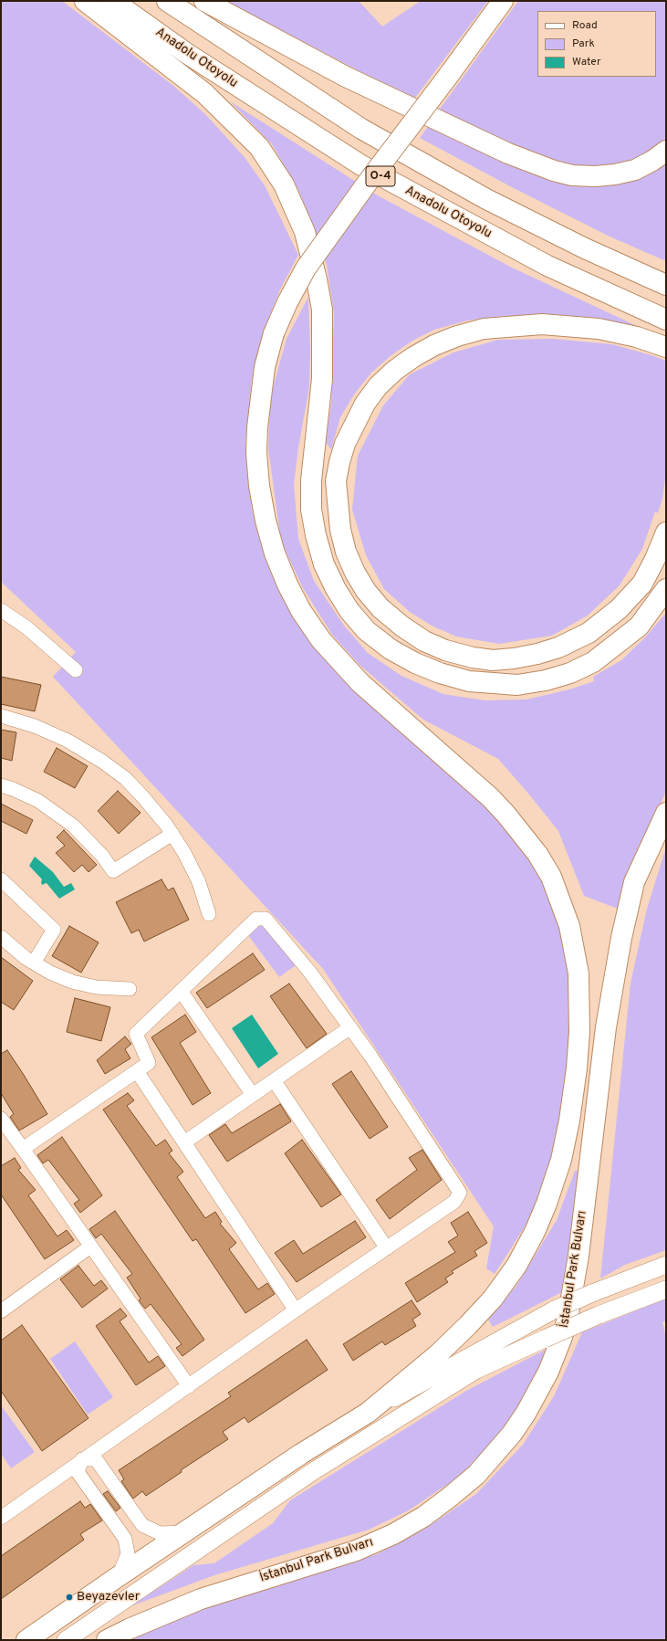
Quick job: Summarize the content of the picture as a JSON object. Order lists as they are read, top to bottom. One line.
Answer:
{"streets":{"highway":["Anadolu Otoyolu","O-4","İstanbul Park Bulvarı"]},"places":["Beyazevler"],"legend":["Road","Park","Water"]}
